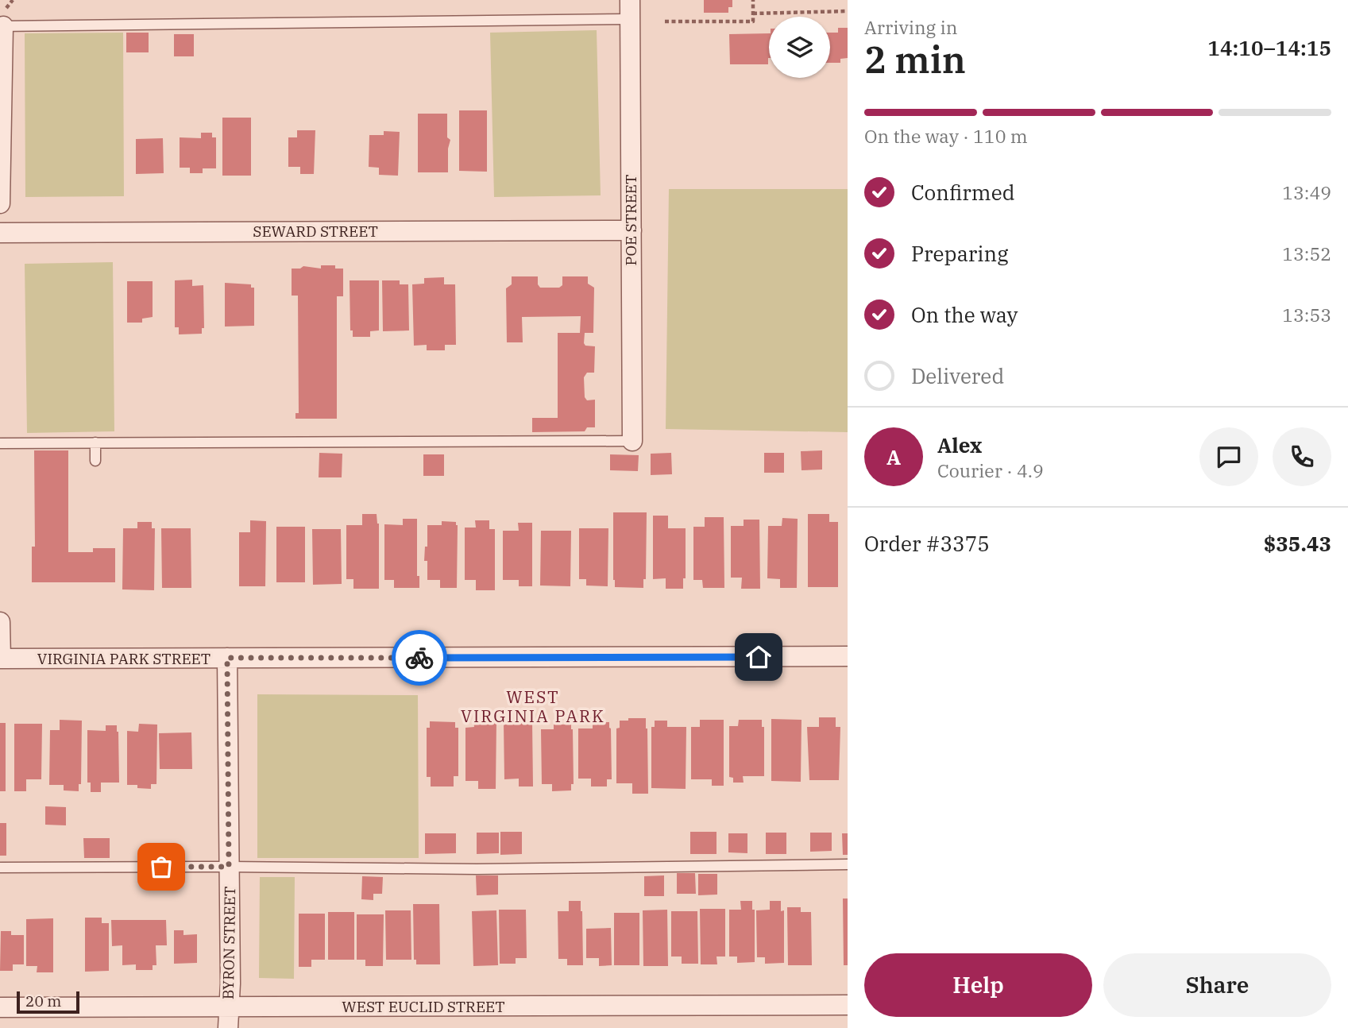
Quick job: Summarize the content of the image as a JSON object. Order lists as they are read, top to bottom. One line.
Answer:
{"streets":{"street":["POE STREET","SEWARD STREET","VIRGINIA PARK STREET","BYRON STREET","WEST EUCLID STREET"]},"crossings":[["POE STREET","SEWARD STREET"],["VIRGINIA PARK STREET","BYRON STREET"],["BYRON STREET","WEST EUCLID STREET"]],"districts":["WEST VIRGINIA PARK"],"scale_bar":"20 m","page":{"heading":["2 min","Arriving in","14:10–14:15"],"panel":["Alex","Courier · 4.9","Order #3375","$35.43"],"bar":"On the way · 110 m","list":[["Confirmed","13:49"],["Preparing","13:52"],["On the way","13:53"],"Delivered"],"round":"A","buttons":["Help","Share"],"scale":"20 m"}}
